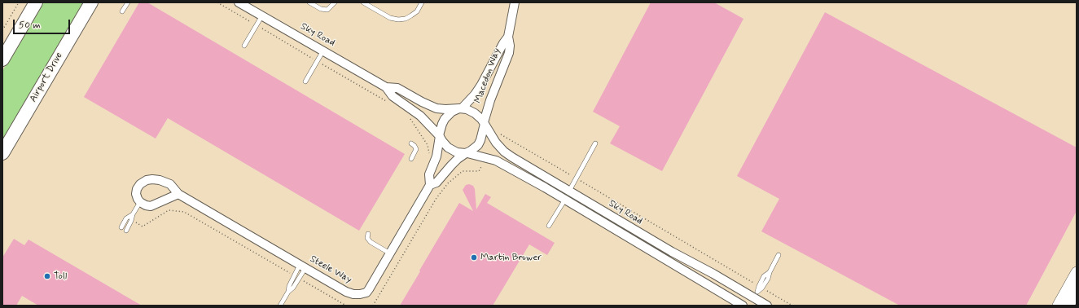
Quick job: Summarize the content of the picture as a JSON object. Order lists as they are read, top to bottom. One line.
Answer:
{"streets":{"main road":["Airport Drive"],"street":["Sky Road","Macedon Way","Steele Way"]},"crossings":[["Sky Road","Macedon Way"],["Sky Road","Steele Way"],["Macedon Way","Steele Way"]],"places":["Martin Brower","Toll"],"scale_bar":"50 m"}
